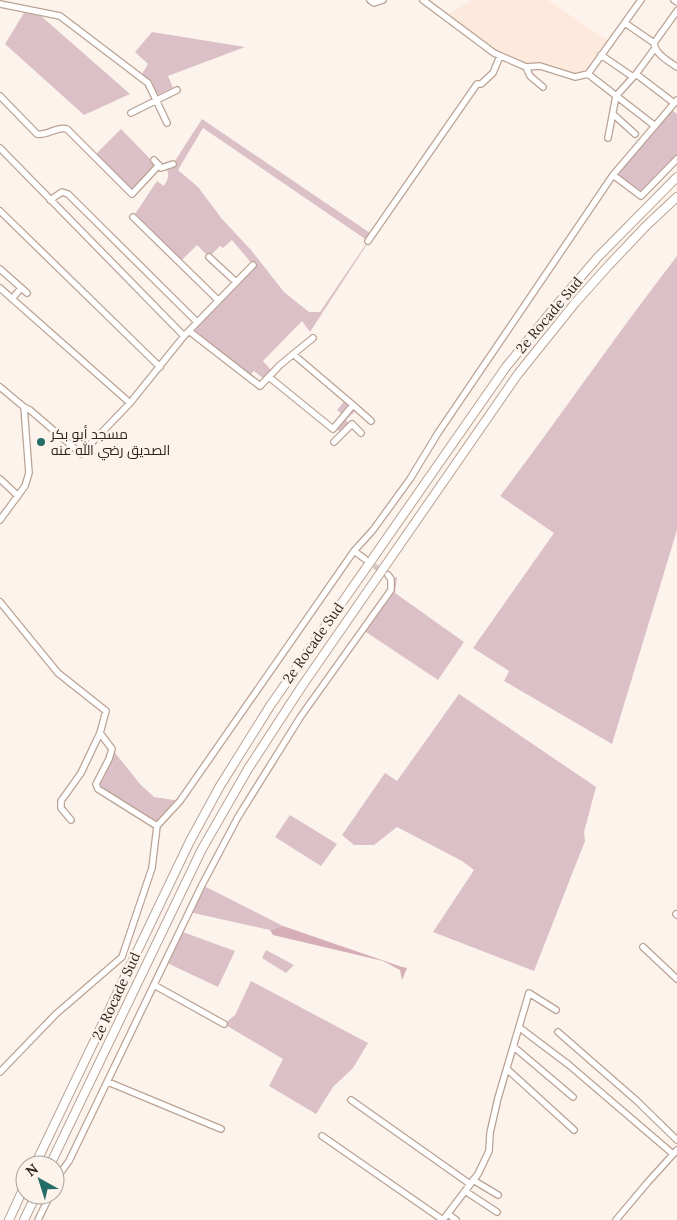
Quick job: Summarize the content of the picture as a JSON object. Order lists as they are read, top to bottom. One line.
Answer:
{"streets":{"highway":["2e Rocade Sud"]},"places":["مسجد أبو بكر الصديق رضي الله عنه"],"north":"top left"}
